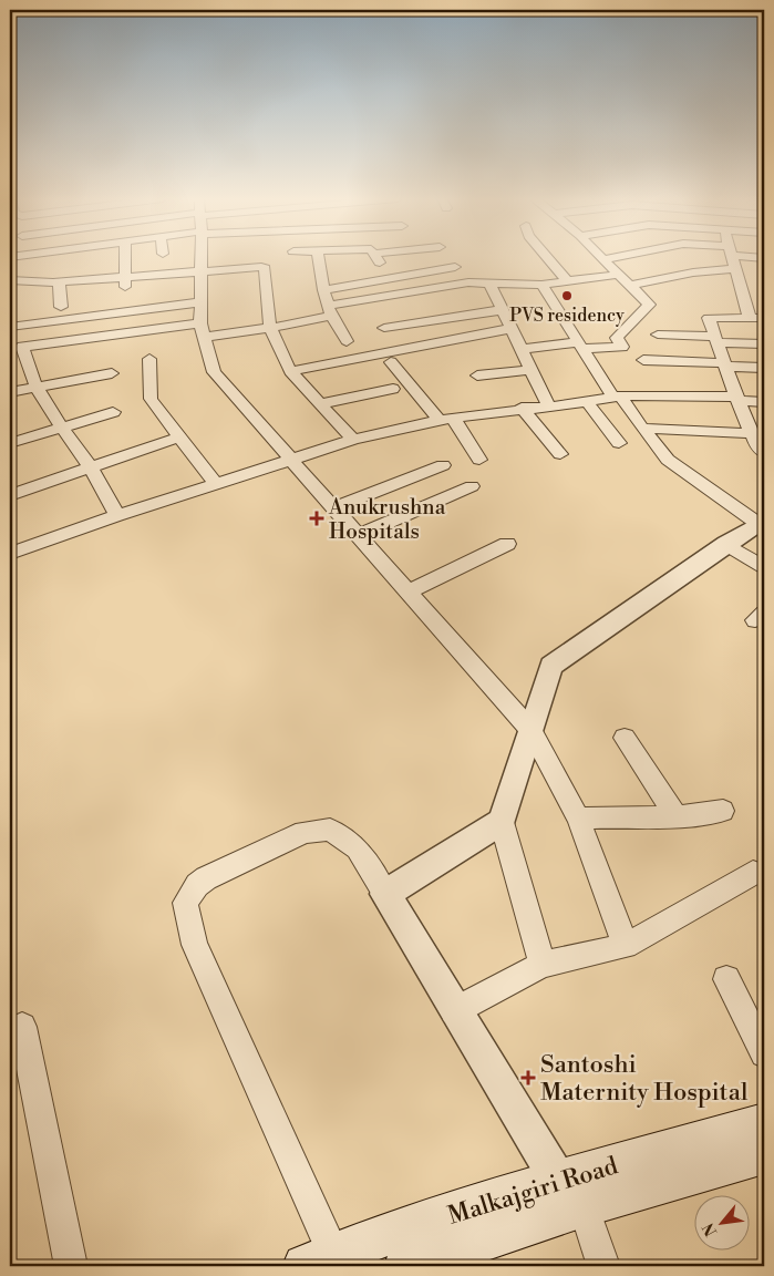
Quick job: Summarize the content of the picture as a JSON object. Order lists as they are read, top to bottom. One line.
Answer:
{"streets":{"main road":["Malkajgiri Road"]},"places":{"other":["PVS residency"],"health":["Anukrushna Hospitals","Santoshi Maternity Hospital"]},"north":"bottom left"}
